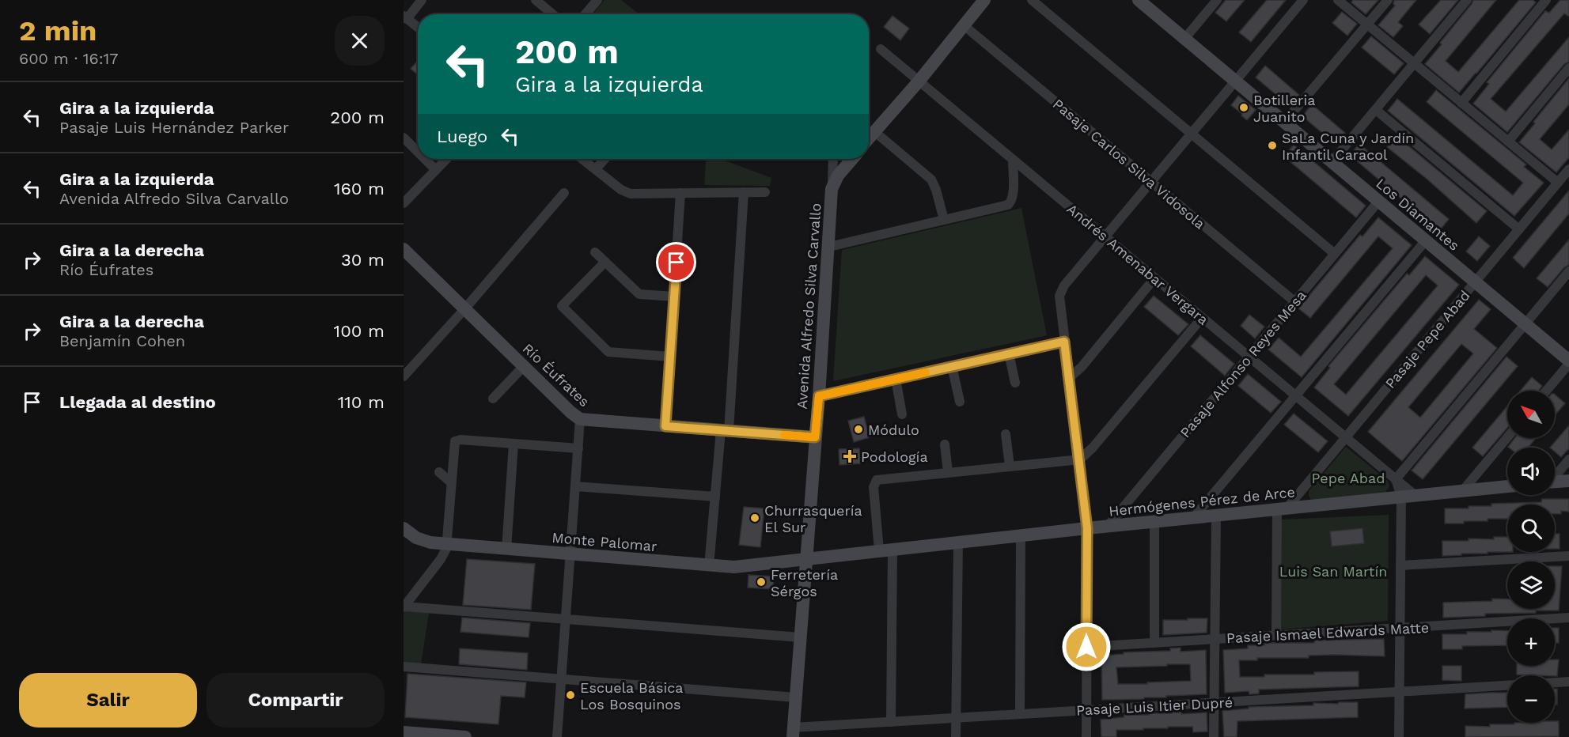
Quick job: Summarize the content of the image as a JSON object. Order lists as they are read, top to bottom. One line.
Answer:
{"streets":{"street":["Pasaje Carlos Silva Vidosola","Los Diamantes","Andrés Amenabar Vergara","Avenida Alfredo Silva Carvallo","Pasaje Pepe Abad","Pasaje Alfonso Reyes Mesa","Río Éufrates","Hermógenes Pérez de Arce","Monte Palomar","Pasaje Ismael Edwards Matte","Pasaje Luis Itier Dupré"]},"crossings":[["Pasaje Carlos Silva Vidosola","Pasaje Alfonso Reyes Mesa"],["Los Diamantes","Pasaje Pepe Abad"],["Los Diamantes","Pasaje Alfonso Reyes Mesa"],["Andrés Amenabar Vergara","Pasaje Pepe Abad"],["Andrés Amenabar Vergara","Pasaje Alfonso Reyes Mesa"],["Andrés Amenabar Vergara","Hermógenes Pérez de Arce"],["Avenida Alfredo Silva Carvallo","Río Éufrates"],["Avenida Alfredo Silva Carvallo","Hermógenes Pérez de Arce"],["Avenida Alfredo Silva Carvallo","Monte Palomar"],["Avenida Alfredo Silva Carvallo","Pasaje Luis Itier Dupré"],["Pasaje Pepe Abad","Hermógenes Pérez de Arce"],["Pasaje Alfonso Reyes Mesa","Hermógenes Pérez de Arce"],["Hermógenes Pérez de Arce","Monte Palomar"]],"parks":["Pepe Abad","Luis San Martín"],"places":{"other":["Botilleria Juanito","SaLa Cuna y Jardín Infantil Caracol","Módulo","Churrasquería El Sur","Ferretería Sérgos","Escuela Básica Los Bosquinos"],"health":["Podología"]},"north":"top left","page":{"heading":["2 min","600 m · 16:17"],"turn":["200 m","Gira a la izquierda"],"list":[{"name":"Gira a la izquierda","note":"Pasaje Luis Hernández Parker","value":"200 m"},{"name":"Gira a la izquierda","note":"Avenida Alfredo Silva Carvallo","value":"160 m"},{"name":"Gira a la derecha","note":"Río Éufrates","value":"30 m"},{"name":"Gira a la derecha","note":"Benjamín Cohen","value":"100 m"},{"name":"Llegada al destino","value":"110 m"}],"then":"Luego","map_buttons":["+","−"],"buttons":["Salir","Compartir"]}}
